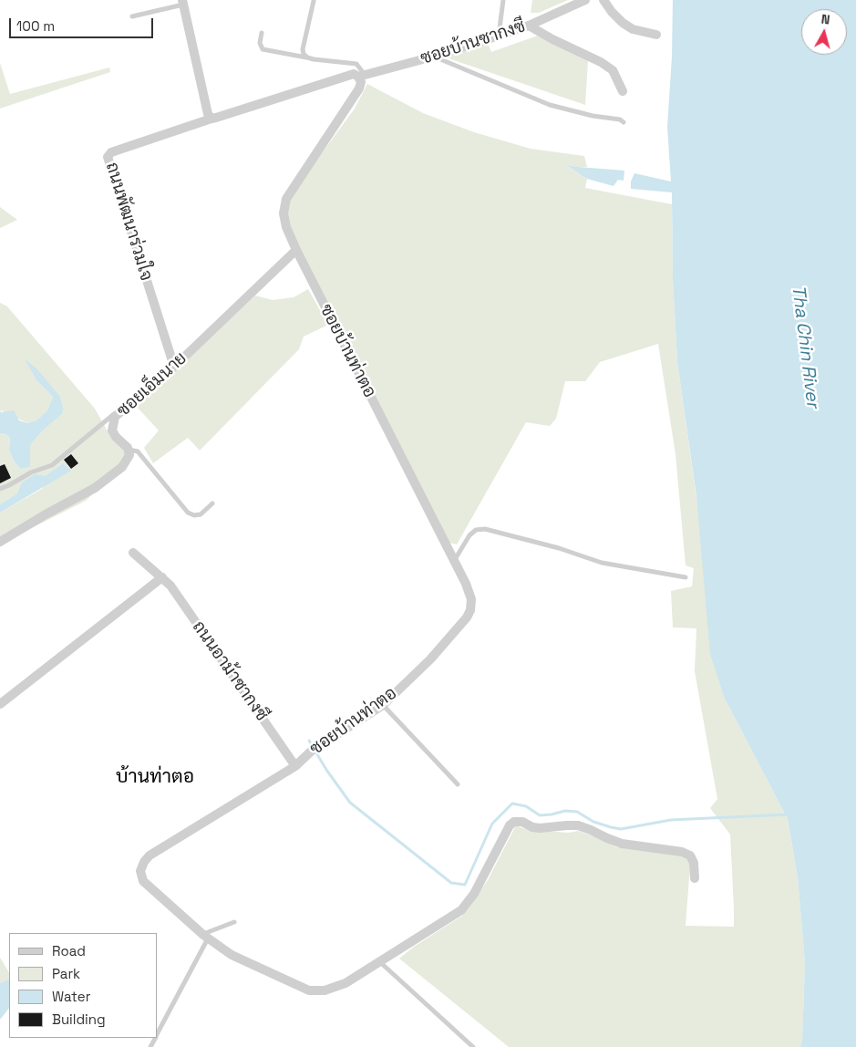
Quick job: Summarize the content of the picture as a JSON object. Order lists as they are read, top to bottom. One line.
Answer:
{"streets":{"street":["ซอยบ้านซากงซี","ถนนพัฒนาร่วมใจ","ซอยบ้านท่าตอ","ซอยเอ็มนาย","ถนนอาม้าซากงซี"]},"crossings":[["ซอยบ้านซากงซี","ซอยบ้านท่าตอ"],["ถนนพัฒนาร่วมใจ","ซอยเอ็มนาย"],["ซอยบ้านท่าตอ","ซอยเอ็มนาย"],["ซอยบ้านท่าตอ","ถนนอาม้าซากงซี"]],"districts":["บ้านท่าตอ"],"water":["Tha Chin River"],"legend":["Road","Park","Water","Building"],"scale_bar":"100 m","north":"top"}
